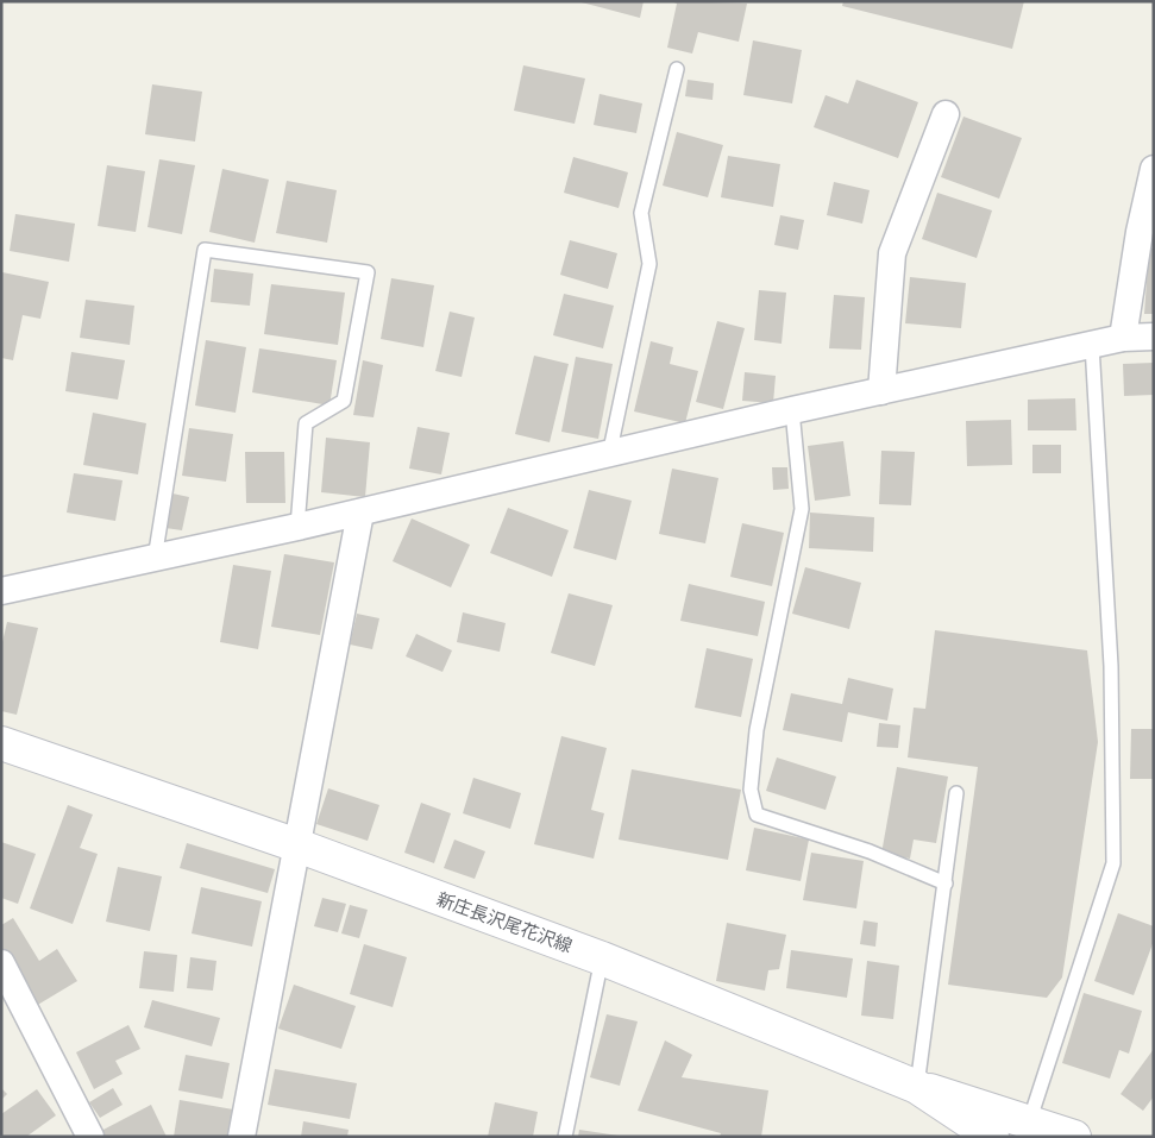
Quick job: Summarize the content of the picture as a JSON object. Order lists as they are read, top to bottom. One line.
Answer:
{"streets":{"main road":["新庄長沢尾花沢線"]}}
